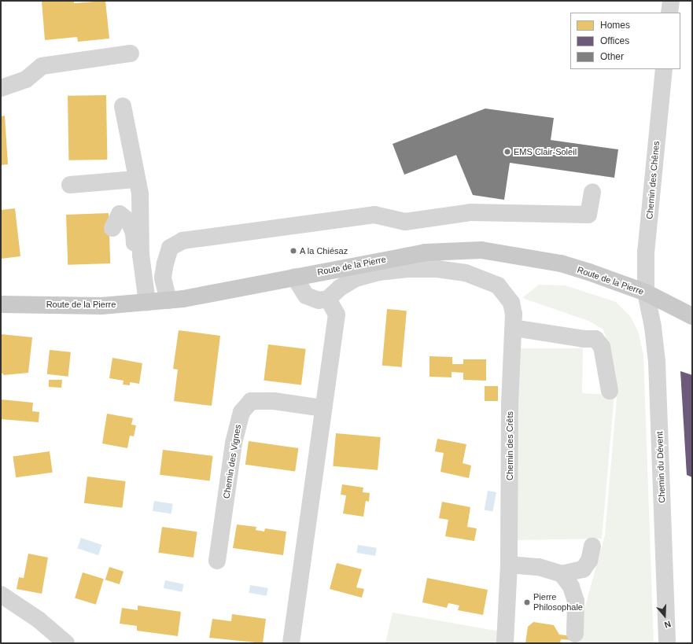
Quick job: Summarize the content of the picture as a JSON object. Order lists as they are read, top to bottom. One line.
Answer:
{"streets":{"main road":["Route de la Pierre"],"street":["Chemin des Chênes","Chemin des Crêts","Chemin des Vignes","Chemin du Dévent"]},"crossings":[["Chemin des Chênes","Route de la Pierre"],["Chemin des Chênes","Chemin du Dévent"],["Route de la Pierre","Chemin du Dévent"]],"places":["EMS Clair-Soleil","A la Chiésaz","Pierre Philosophale"],"legend":["Homes","Offices","Other"],"north":"bottom"}
